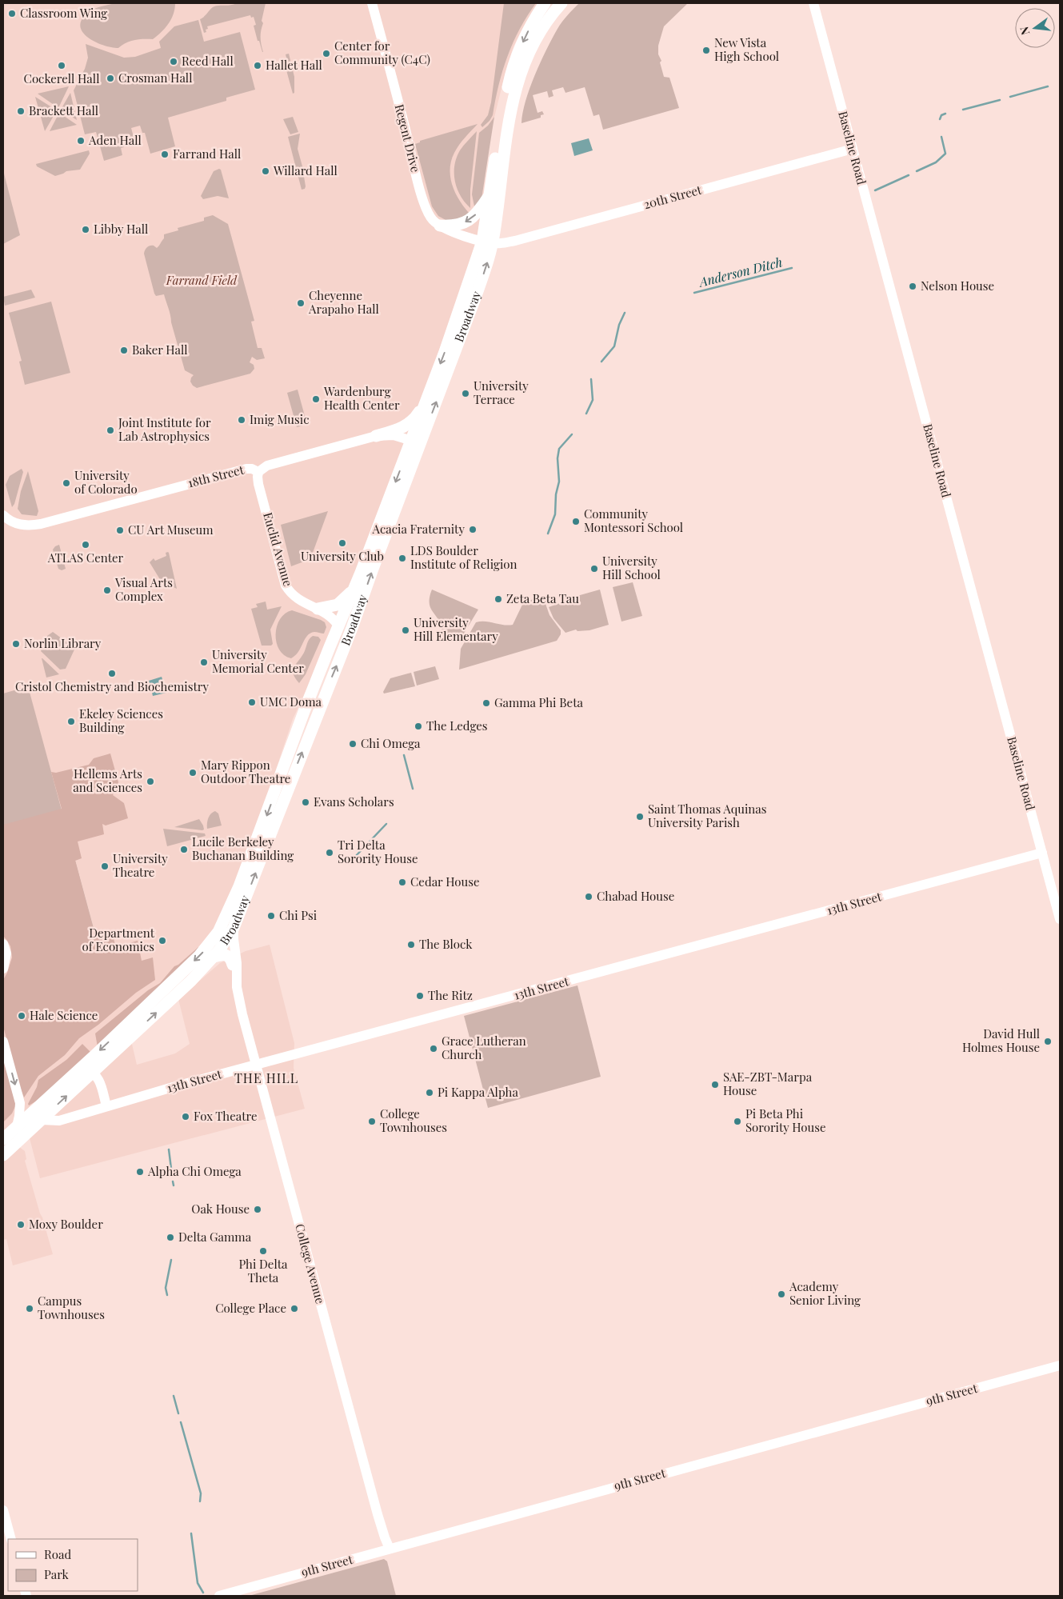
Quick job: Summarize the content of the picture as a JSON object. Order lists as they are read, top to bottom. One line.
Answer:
{"streets":{"main road":["Broadway"],"street":["Regent Drive","Baseline Road","20th Street","18th Street","Euclid Avenue","13th Street","College Avenue","9th Street"]},"crossings":[["Regent Drive","20th Street"],["Regent Drive","Broadway"],["Baseline Road","20th Street"],["Baseline Road","13th Street"],["20th Street","Broadway"],["Broadway","18th Street"],["Broadway","Euclid Avenue"],["Broadway","13th Street"],["Broadway","College Avenue"],["18th Street","Euclid Avenue"],["13th Street","College Avenue"],["College Avenue","9th Street"]],"districts":["THE HILL"],"water":["Anderson Ditch"],"parks":["Farrand Field"],"places":["Classroom Wing","New Vista High School","Center for Community (C4C)","Reed Hall","Cockerell Hall","Hallet Hall","Crosman Hall","Brackett Hall","Aden Hall","Farrand Hall","Willard Hall","Libby Hall","Nelson House","Cheyenne Arapaho Hall","Baker Hall","University Terrace","Wardenburg Health Center","Imig Music","Joint Institute for Lab Astrophysics","University of Colorado","Community Montessori School","Acacia Fraternity","CU Art Museum","University Club","ATLAS Center","LDS Boulder Institute of Religion","University Hill School","Visual Arts Complex","Zeta Beta Tau","University Hill Elementary","Norlin Library","University Memorial Center","Cristol Chemistry and Biochemistry","UMC Doma","Gamma Phi Beta","Ekeley Sciences Building","The Ledges","Chi Omega","Mary Rippon Outdoor Theatre","Hellems Arts and Sciences","Evans Scholars","Saint Thomas Aquinas University Parish","Lucile Berkeley Buchanan Building","Tri Delta Sorority House","University Theatre","Cedar House","Chabad House","Chi Psi","Department of Economics","The Block","The Ritz","Hale Science","David Hull Holmes House","Grace Lutheran Church","SAE-ZBT-Marpa House","Pi Kappa Alpha","Fox Theatre","College Townhouses","Pi Beta Phi Sorority House","Alpha Chi Omega","Oak House","Moxy Boulder","Delta Gamma","Phi Delta Theta","Academy Senior Living","Campus Townhouses","College Place"],"legend":["Road","Park"],"north":"left"}
